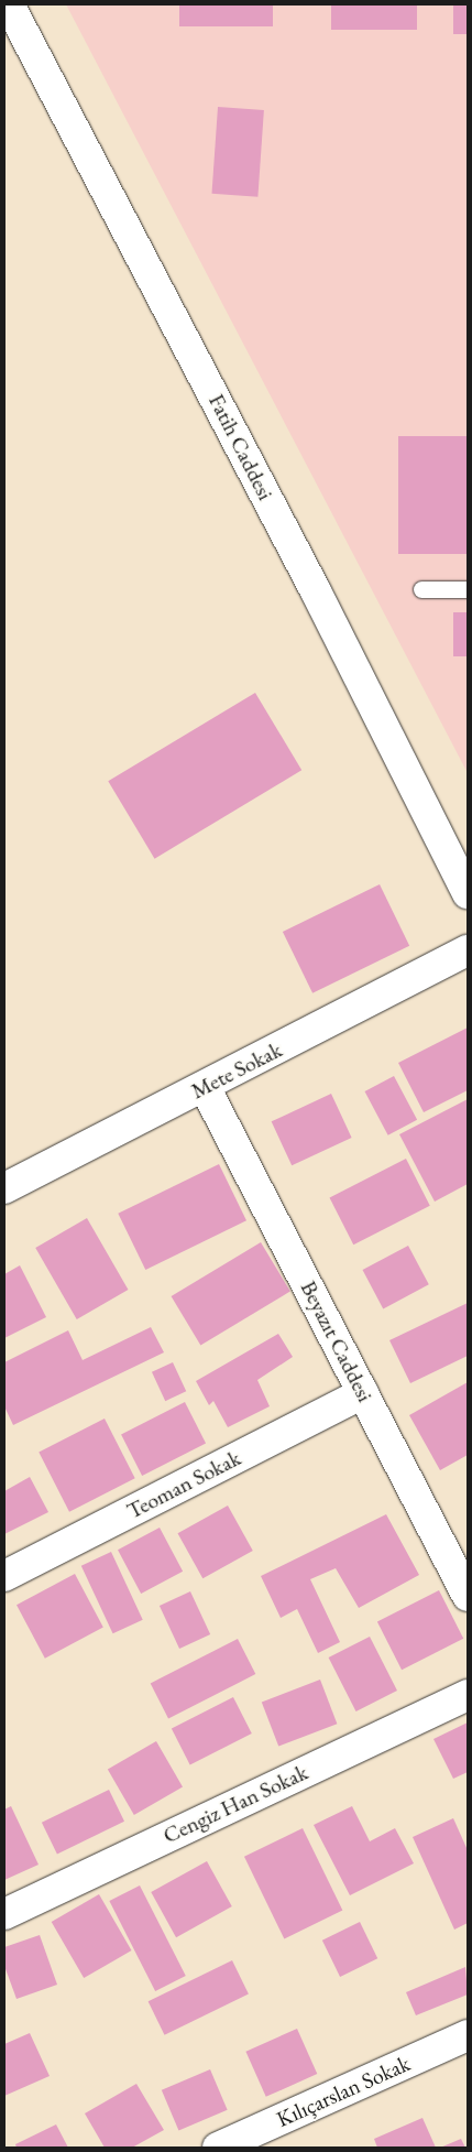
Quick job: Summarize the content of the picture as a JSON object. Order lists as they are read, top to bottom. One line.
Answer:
{"streets":{"street":["Fatih Caddesi","Mete Sokak","Beyazıt Caddesi","Teoman Sokak","Cengiz Han Sokak","Kılıçarslan Sokak"]},"crossings":[["Mete Sokak","Beyazıt Caddesi"],["Beyazıt Caddesi","Teoman Sokak"]]}
